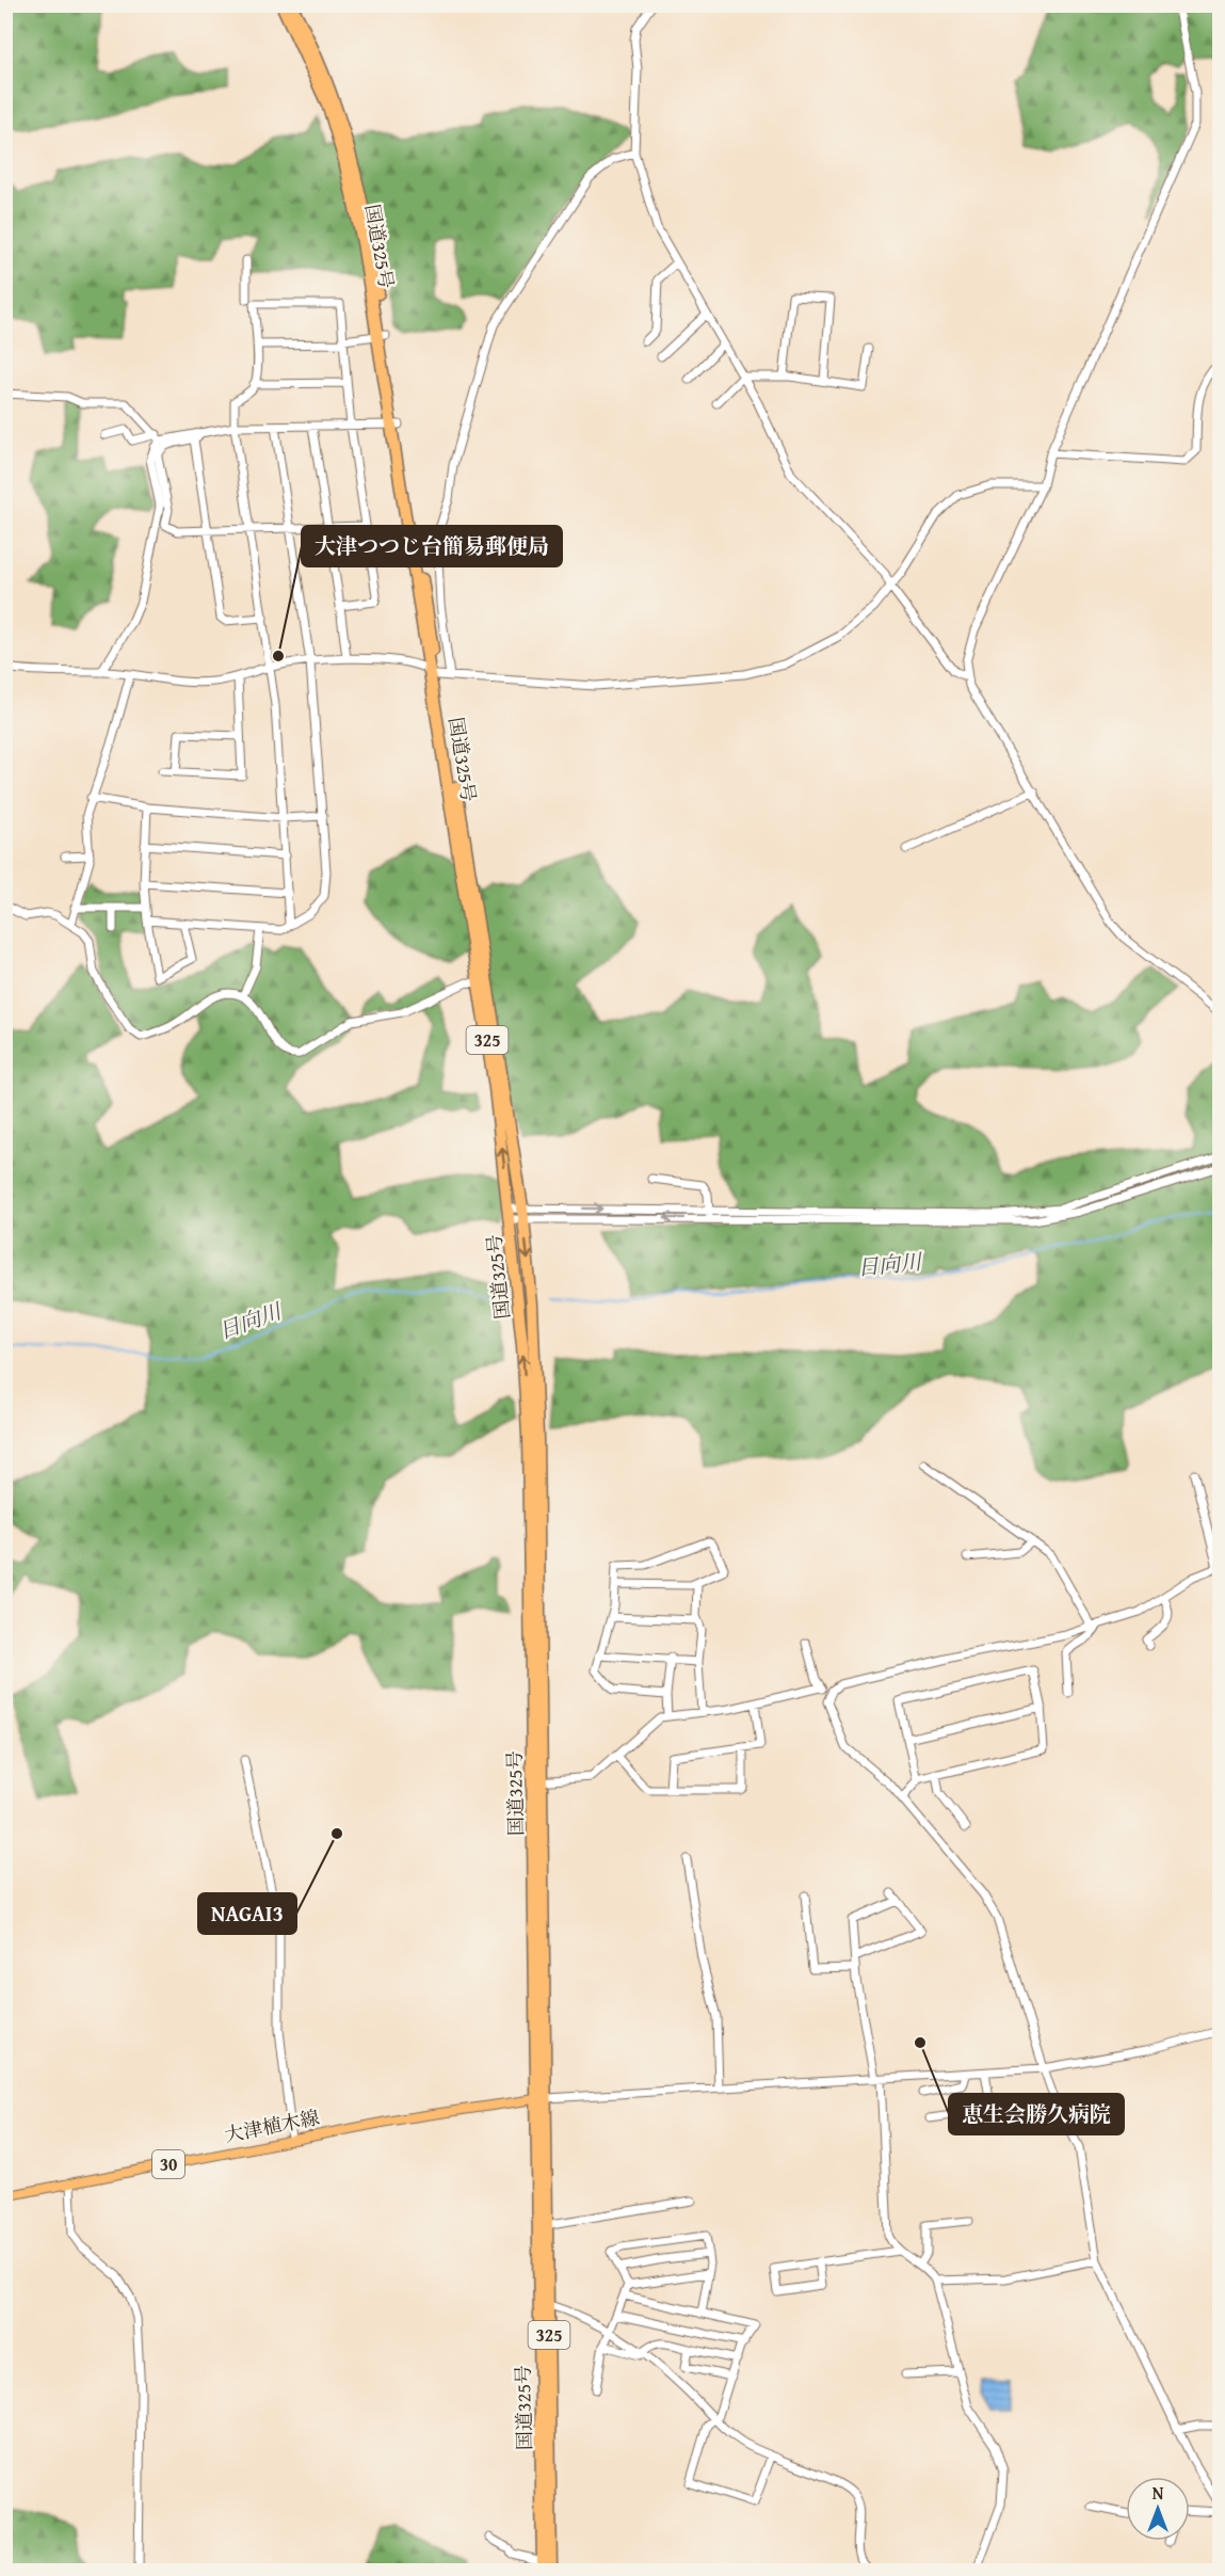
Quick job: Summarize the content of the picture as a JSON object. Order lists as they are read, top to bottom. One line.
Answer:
{"streets":{"highway":["国道325号","325"],"main road":["大津植木線","30"]},"crossings":[["国道325号","大津植木線"]],"water":["日向川"],"places":["大津つつじ台簡易郵便局","NAGAI3","恵生会勝久病院"],"north":"top"}
